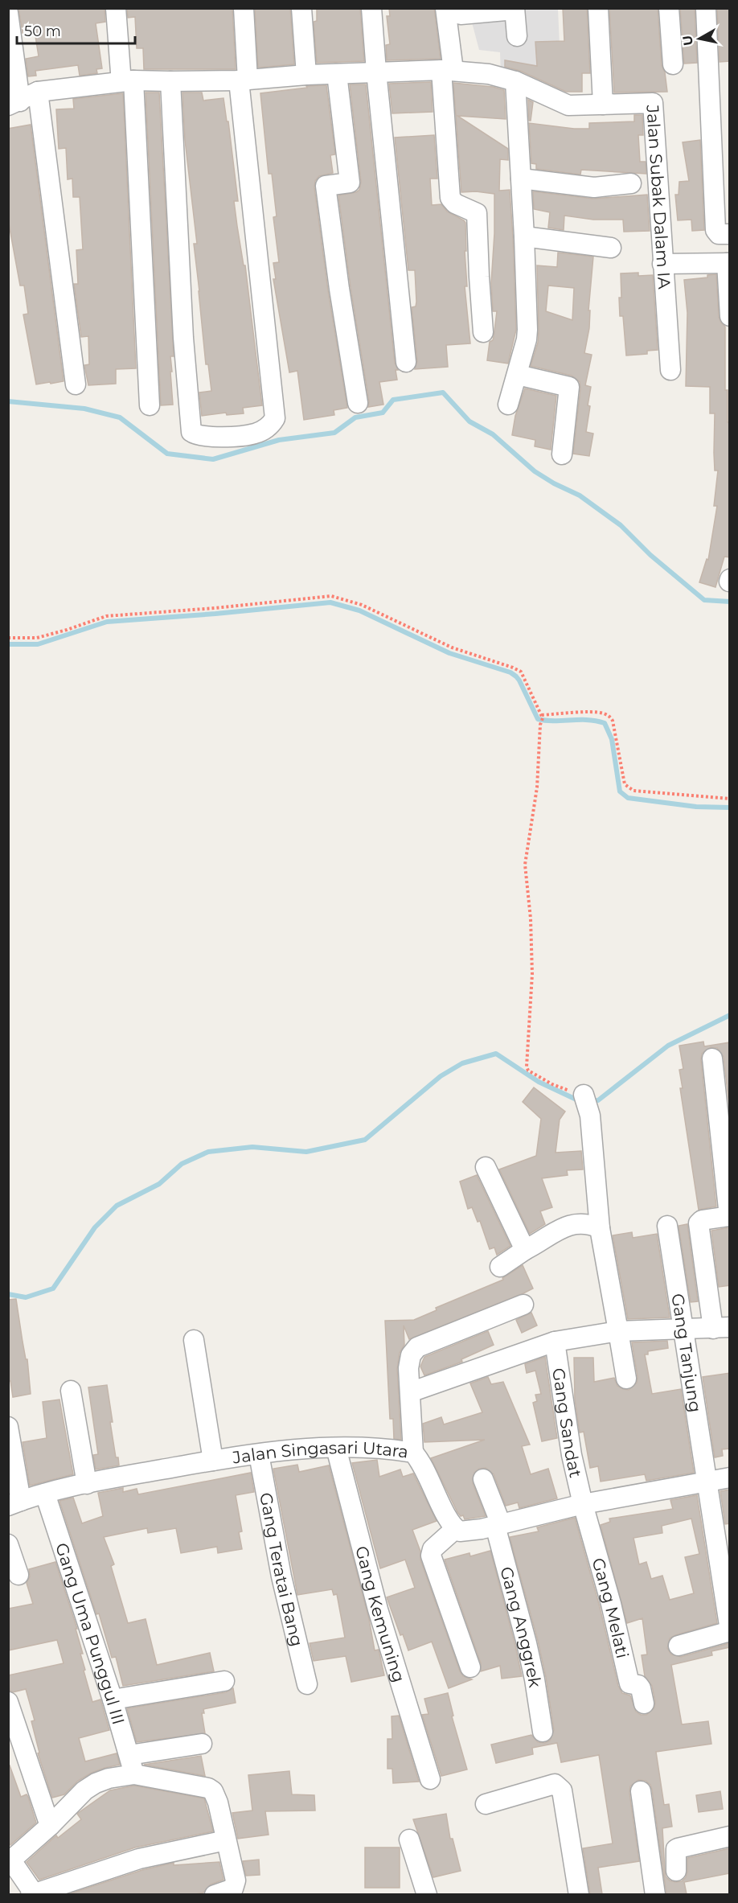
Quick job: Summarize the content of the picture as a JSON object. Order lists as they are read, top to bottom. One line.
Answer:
{"streets":{"street":["Jalan Subak Dalam IA","Gang Tanjung","Gang Sandat","Jalan Singasari Utara","Gang Teratai Bang","Gang Melati","Gang Kemuning","Gang Anggrek","Gang Uma Punggul III"]},"crossings":[["Gang Sandat","Gang Melati"],["Jalan Singasari Utara","Gang Teratai Bang"],["Jalan Singasari Utara","Gang Kemuning"],["Jalan Singasari Utara","Gang Uma Punggul III"]],"scale_bar":"50 m","north":"left"}
